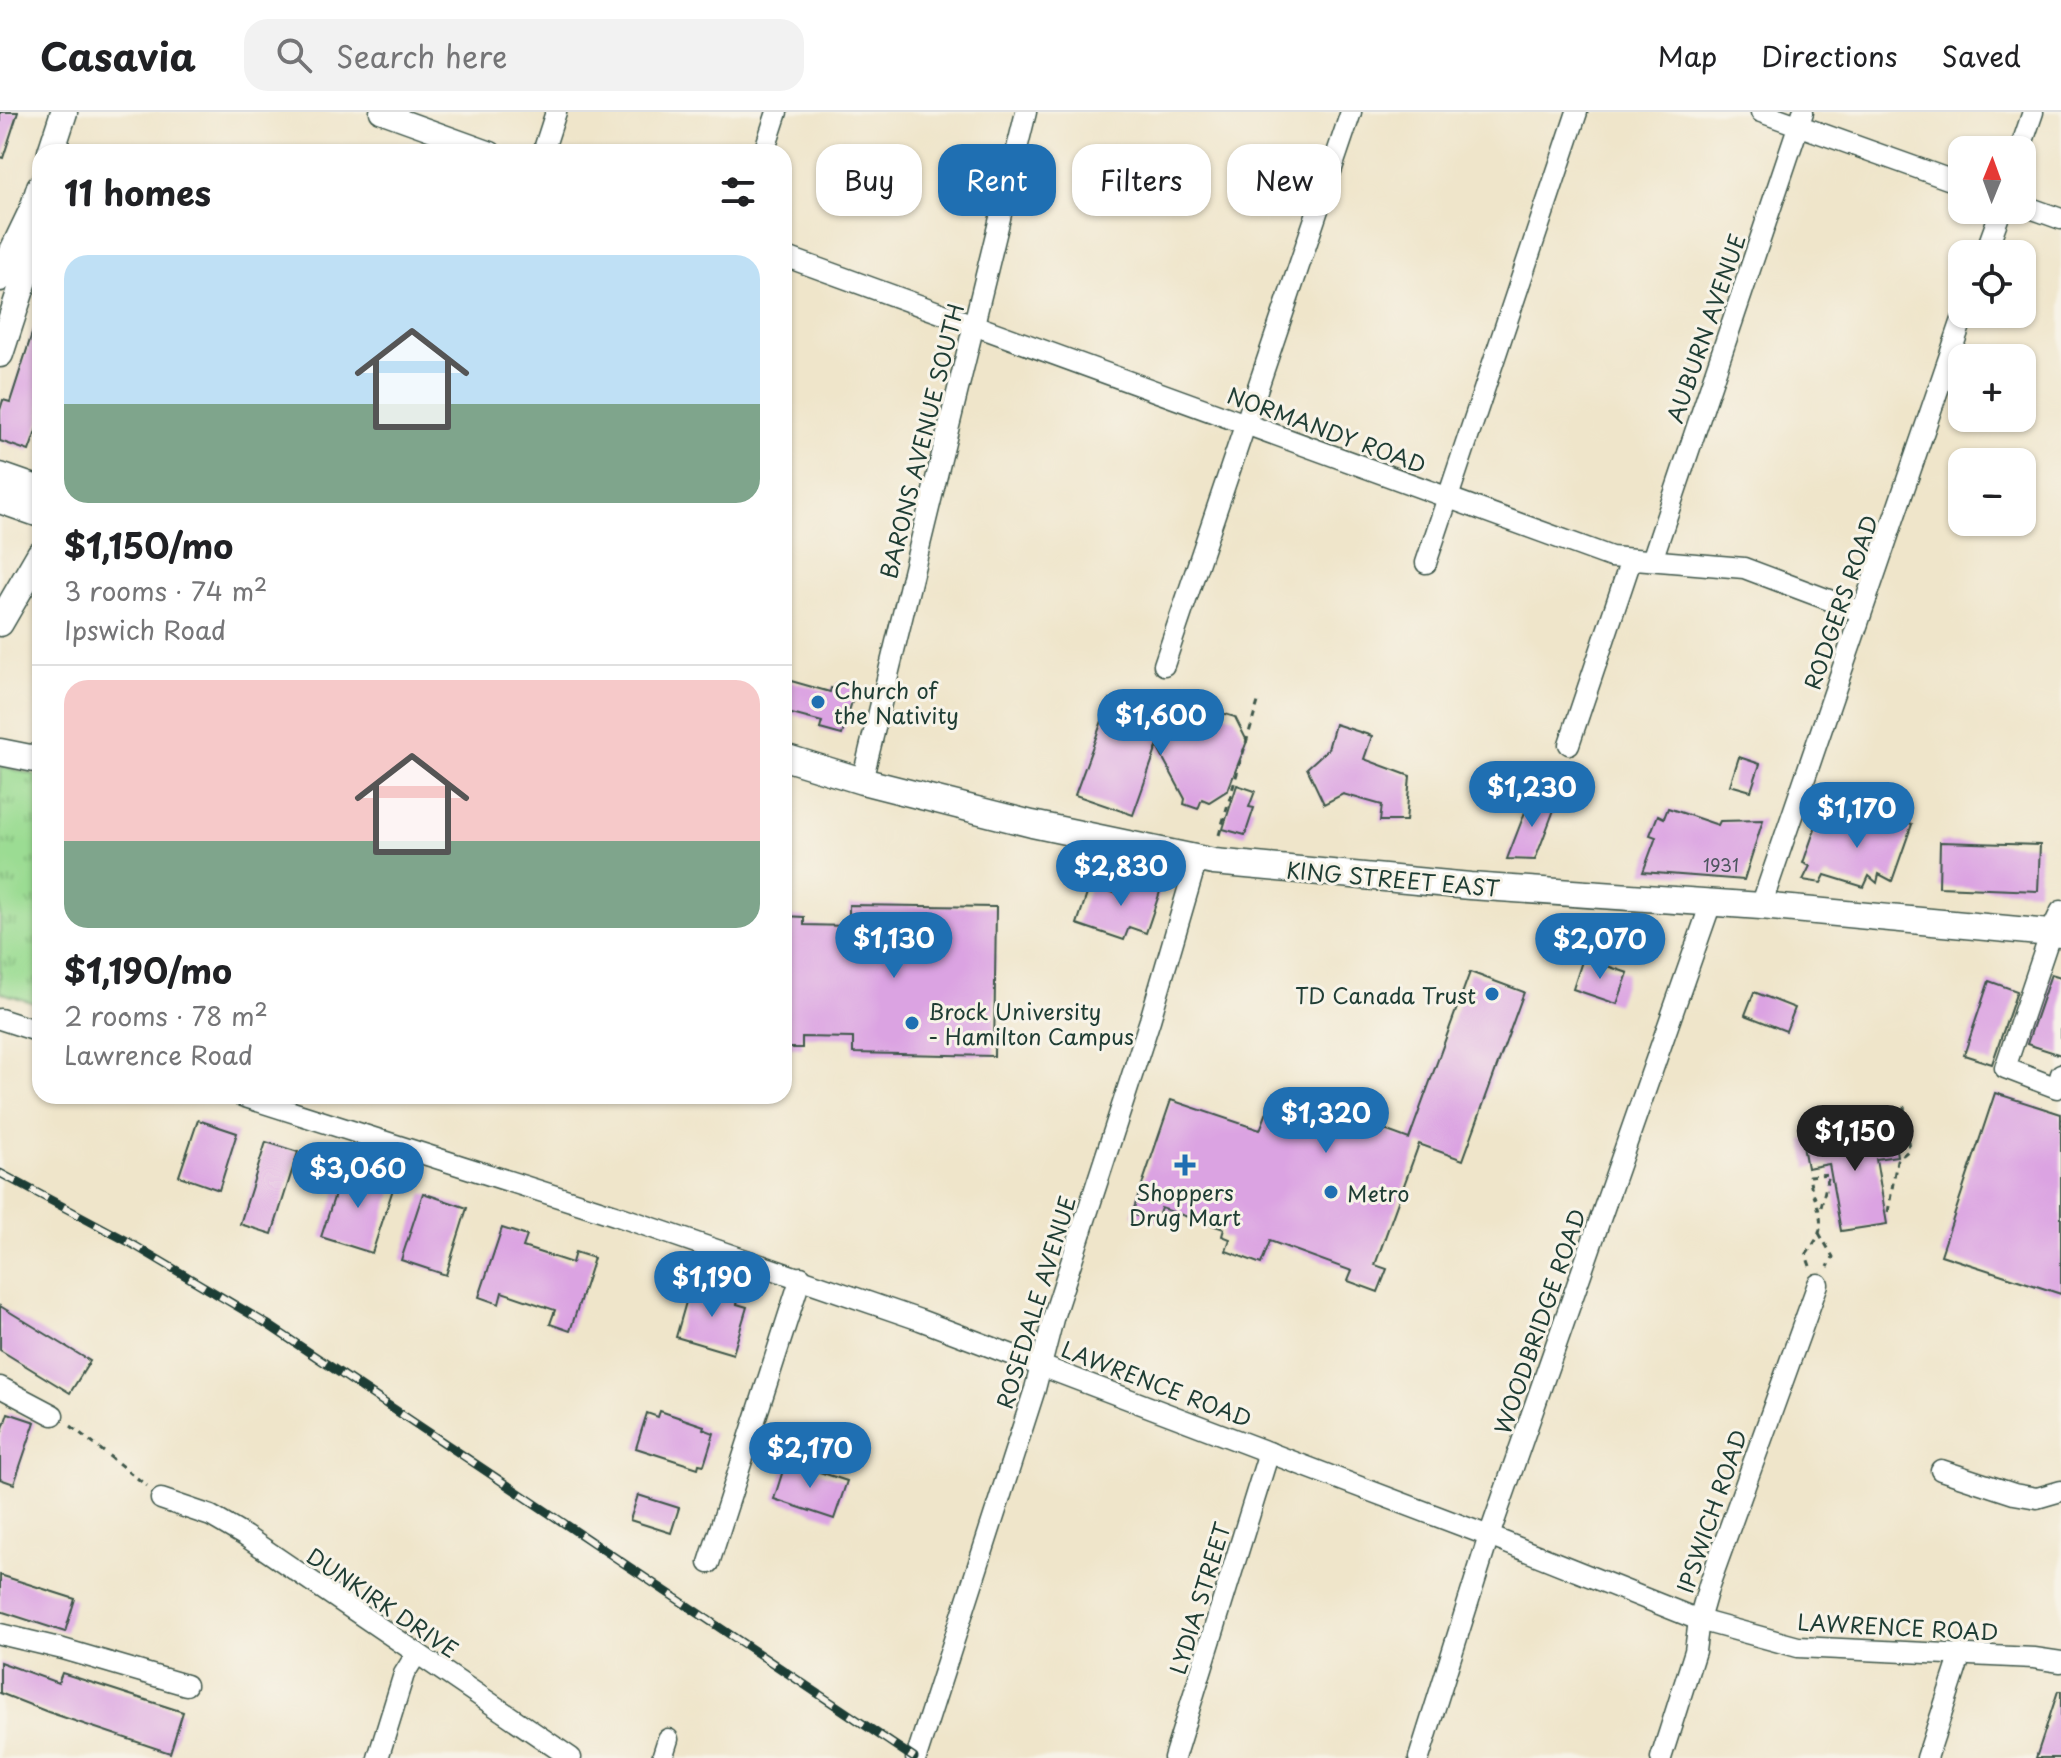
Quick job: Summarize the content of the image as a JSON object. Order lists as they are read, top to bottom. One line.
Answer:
{"streets":{"main road":["KING STREET EAST"],"street":["AUBURN AVENUE","NORMANDY ROAD","BARONS AVENUE SOUTH","RODGERS ROAD","ROSEDALE AVENUE","WOODBRIDGE ROAD","LAWRENCE ROAD","IPSWICH ROAD","LYDIA STREET","DUNKIRK DRIVE"]},"crossings":[["AUBURN AVENUE","NORMANDY ROAD"],["NORMANDY ROAD","BARONS AVENUE SOUTH"],["NORMANDY ROAD","RODGERS ROAD"],["BARONS AVENUE SOUTH","KING STREET EAST"],["RODGERS ROAD","KING STREET EAST"],["KING STREET EAST","ROSEDALE AVENUE"],["KING STREET EAST","WOODBRIDGE ROAD"],["ROSEDALE AVENUE","LAWRENCE ROAD"],["WOODBRIDGE ROAD","LAWRENCE ROAD"],["LAWRENCE ROAD","IPSWICH ROAD"],["LAWRENCE ROAD","LYDIA STREET"]],"places":{"other":["Church of the Nativity","TD Canada Trust","Brock University - Hamilton Campus","Metro"],"health":["Shoppers Drug Mart"]},"house_numbers":["1931"],"north":"top","page":{"header":"Casavia","search":"Search here","nav":["Map","Directions","Saved"],"map_buttons":["+","−"],"chip":["Buy","Rent","Filters","New"],"heading":"11 homes","list":[{"name":"$1,150/mo","note":"3 rooms · 74 m² · Ipswich Road"},{"name":"$1,190/mo","note":"2 rooms · 78 m² · Lawrence Road"}],"price":["$1,600","$1,230","$1,170","$2,830","$1,130","$2,070","$1,320","$1,150","$3,060","$1,190","$2,170"]}}
